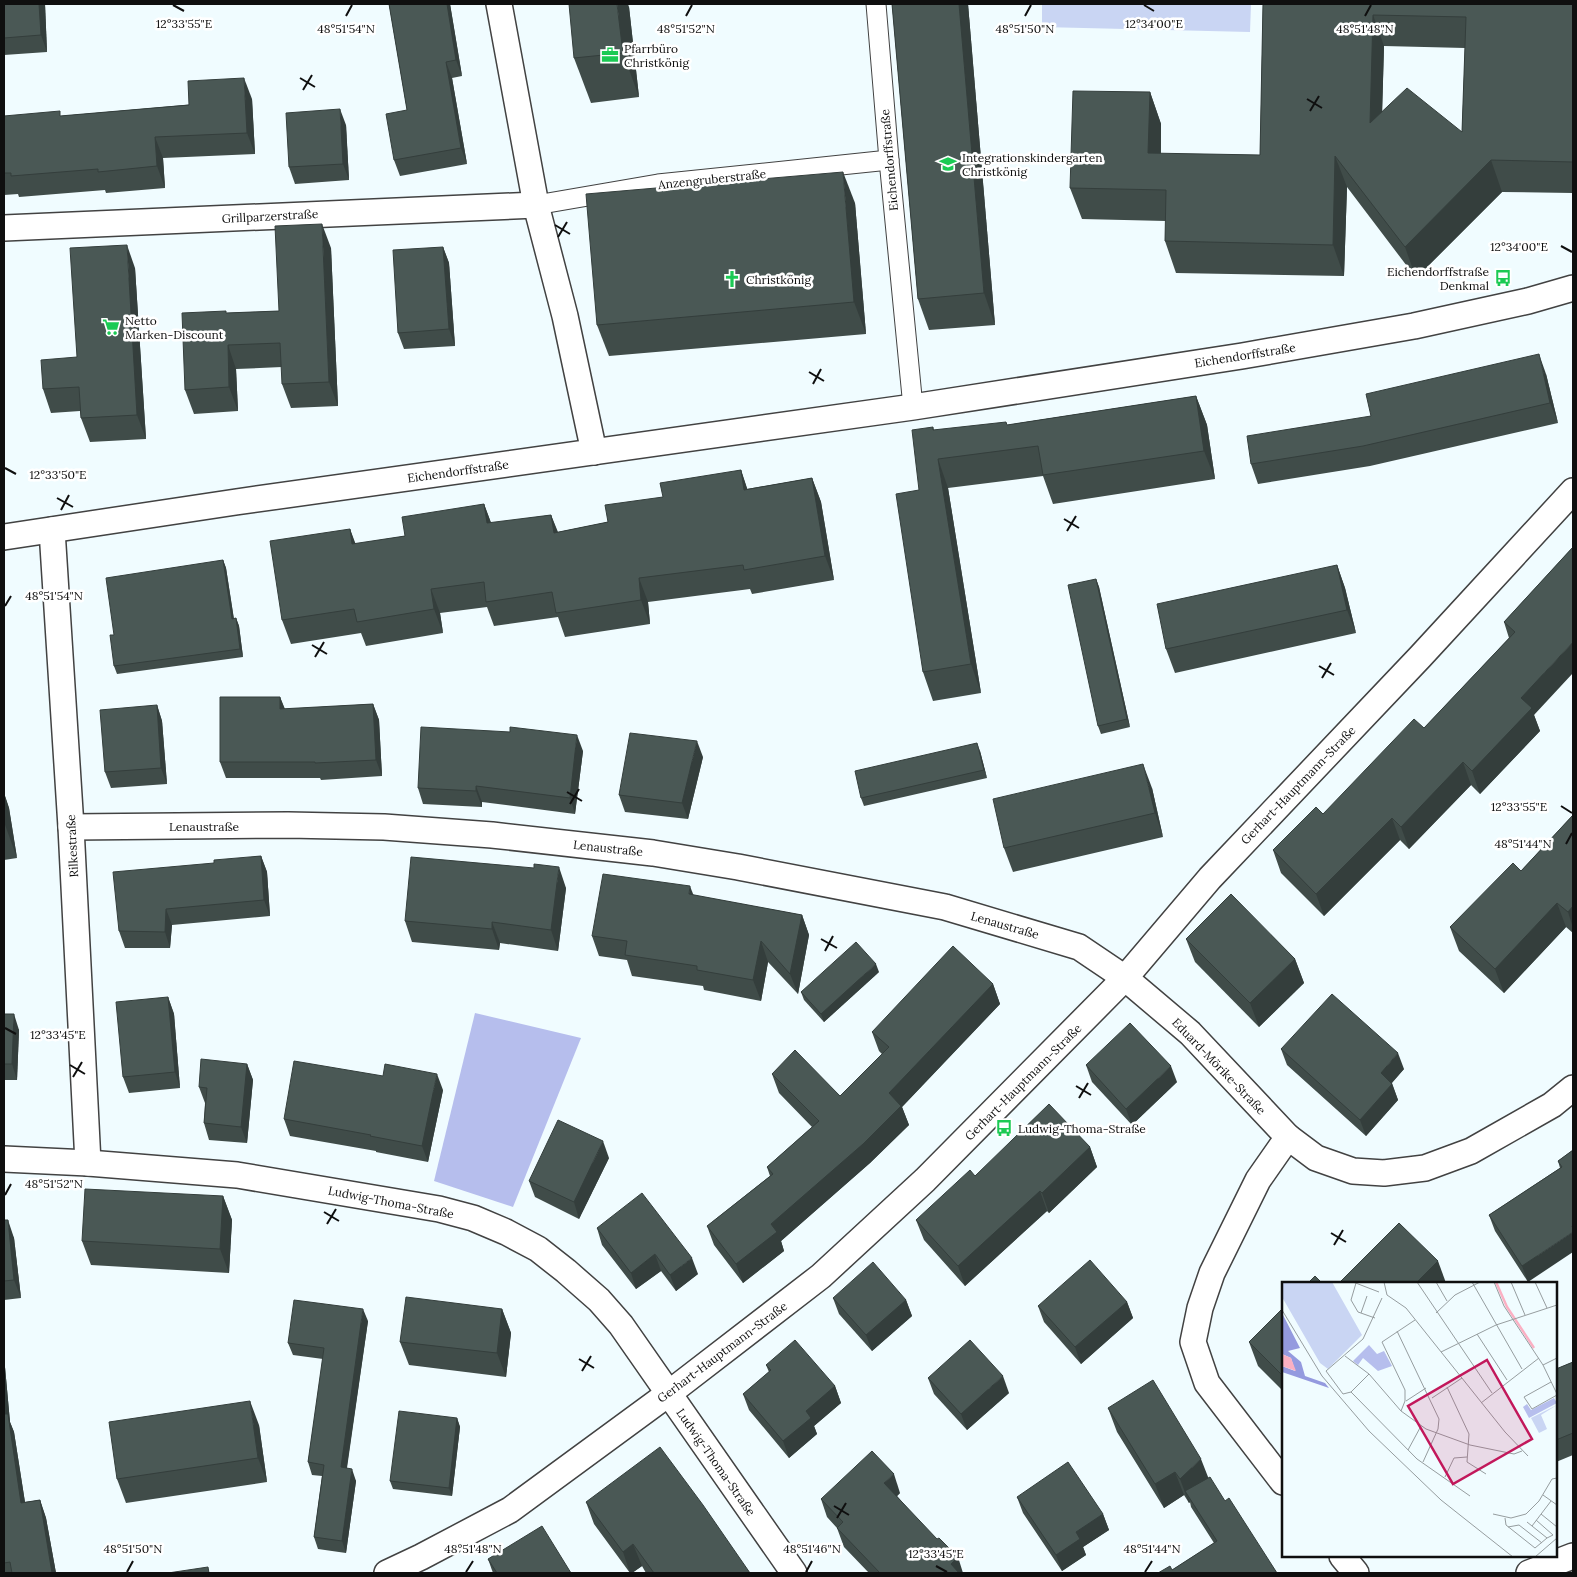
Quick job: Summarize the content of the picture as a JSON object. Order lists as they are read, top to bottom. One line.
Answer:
{"streets":{"street":["Eichendorffstraße","Anzengruberstraße","Grillparzerstraße","Gerhart-Hauptmann-Straße","Lenaustraße","Rilkestraße","Eduard-Mörike-Straße","Ludwig-Thoma-Straße"]},"crossings":[["Eichendorffstraße","Anzengruberstraße"],["Eichendorffstraße","Rilkestraße"],["Anzengruberstraße","Grillparzerstraße"],["Gerhart-Hauptmann-Straße","Lenaustraße"],["Gerhart-Hauptmann-Straße","Eduard-Mörike-Straße"],["Gerhart-Hauptmann-Straße","Ludwig-Thoma-Straße"],["Lenaustraße","Rilkestraße"],["Lenaustraße","Eduard-Mörike-Straße"],["Rilkestraße","Ludwig-Thoma-Straße"]],"places":{"office":["Pfarrbüro Christkönig"],"school or university":["Integrationskindergarten Christkönig"],"bus stop":["Eichendorffstraße Denkmal","Ludwig-Thoma-Straße"],"church":["Christkönig"],"supermarket":["Netto Marken-Discount"]},"coordinates":["12°33'55\"E","12°34'00\"E","48°51'54\"N","48°51'52\"N","48°51'50\"N","48°51'48\"N","12°33'50\"E","48°51'44\"N","12°33'45\"E","48°51'46\"N"]}
